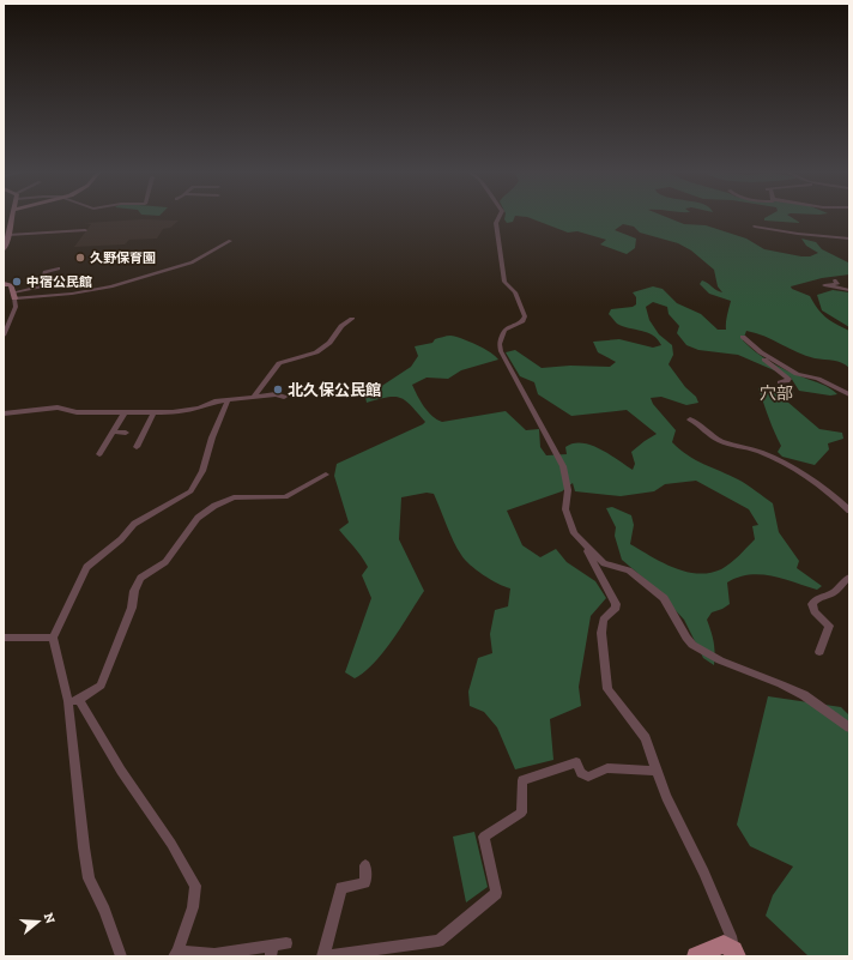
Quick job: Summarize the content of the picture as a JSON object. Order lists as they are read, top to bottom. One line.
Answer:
{"districts":["穴部"],"places":["久野保育園","中宿公民館","北久保公民館"],"north":"right"}
